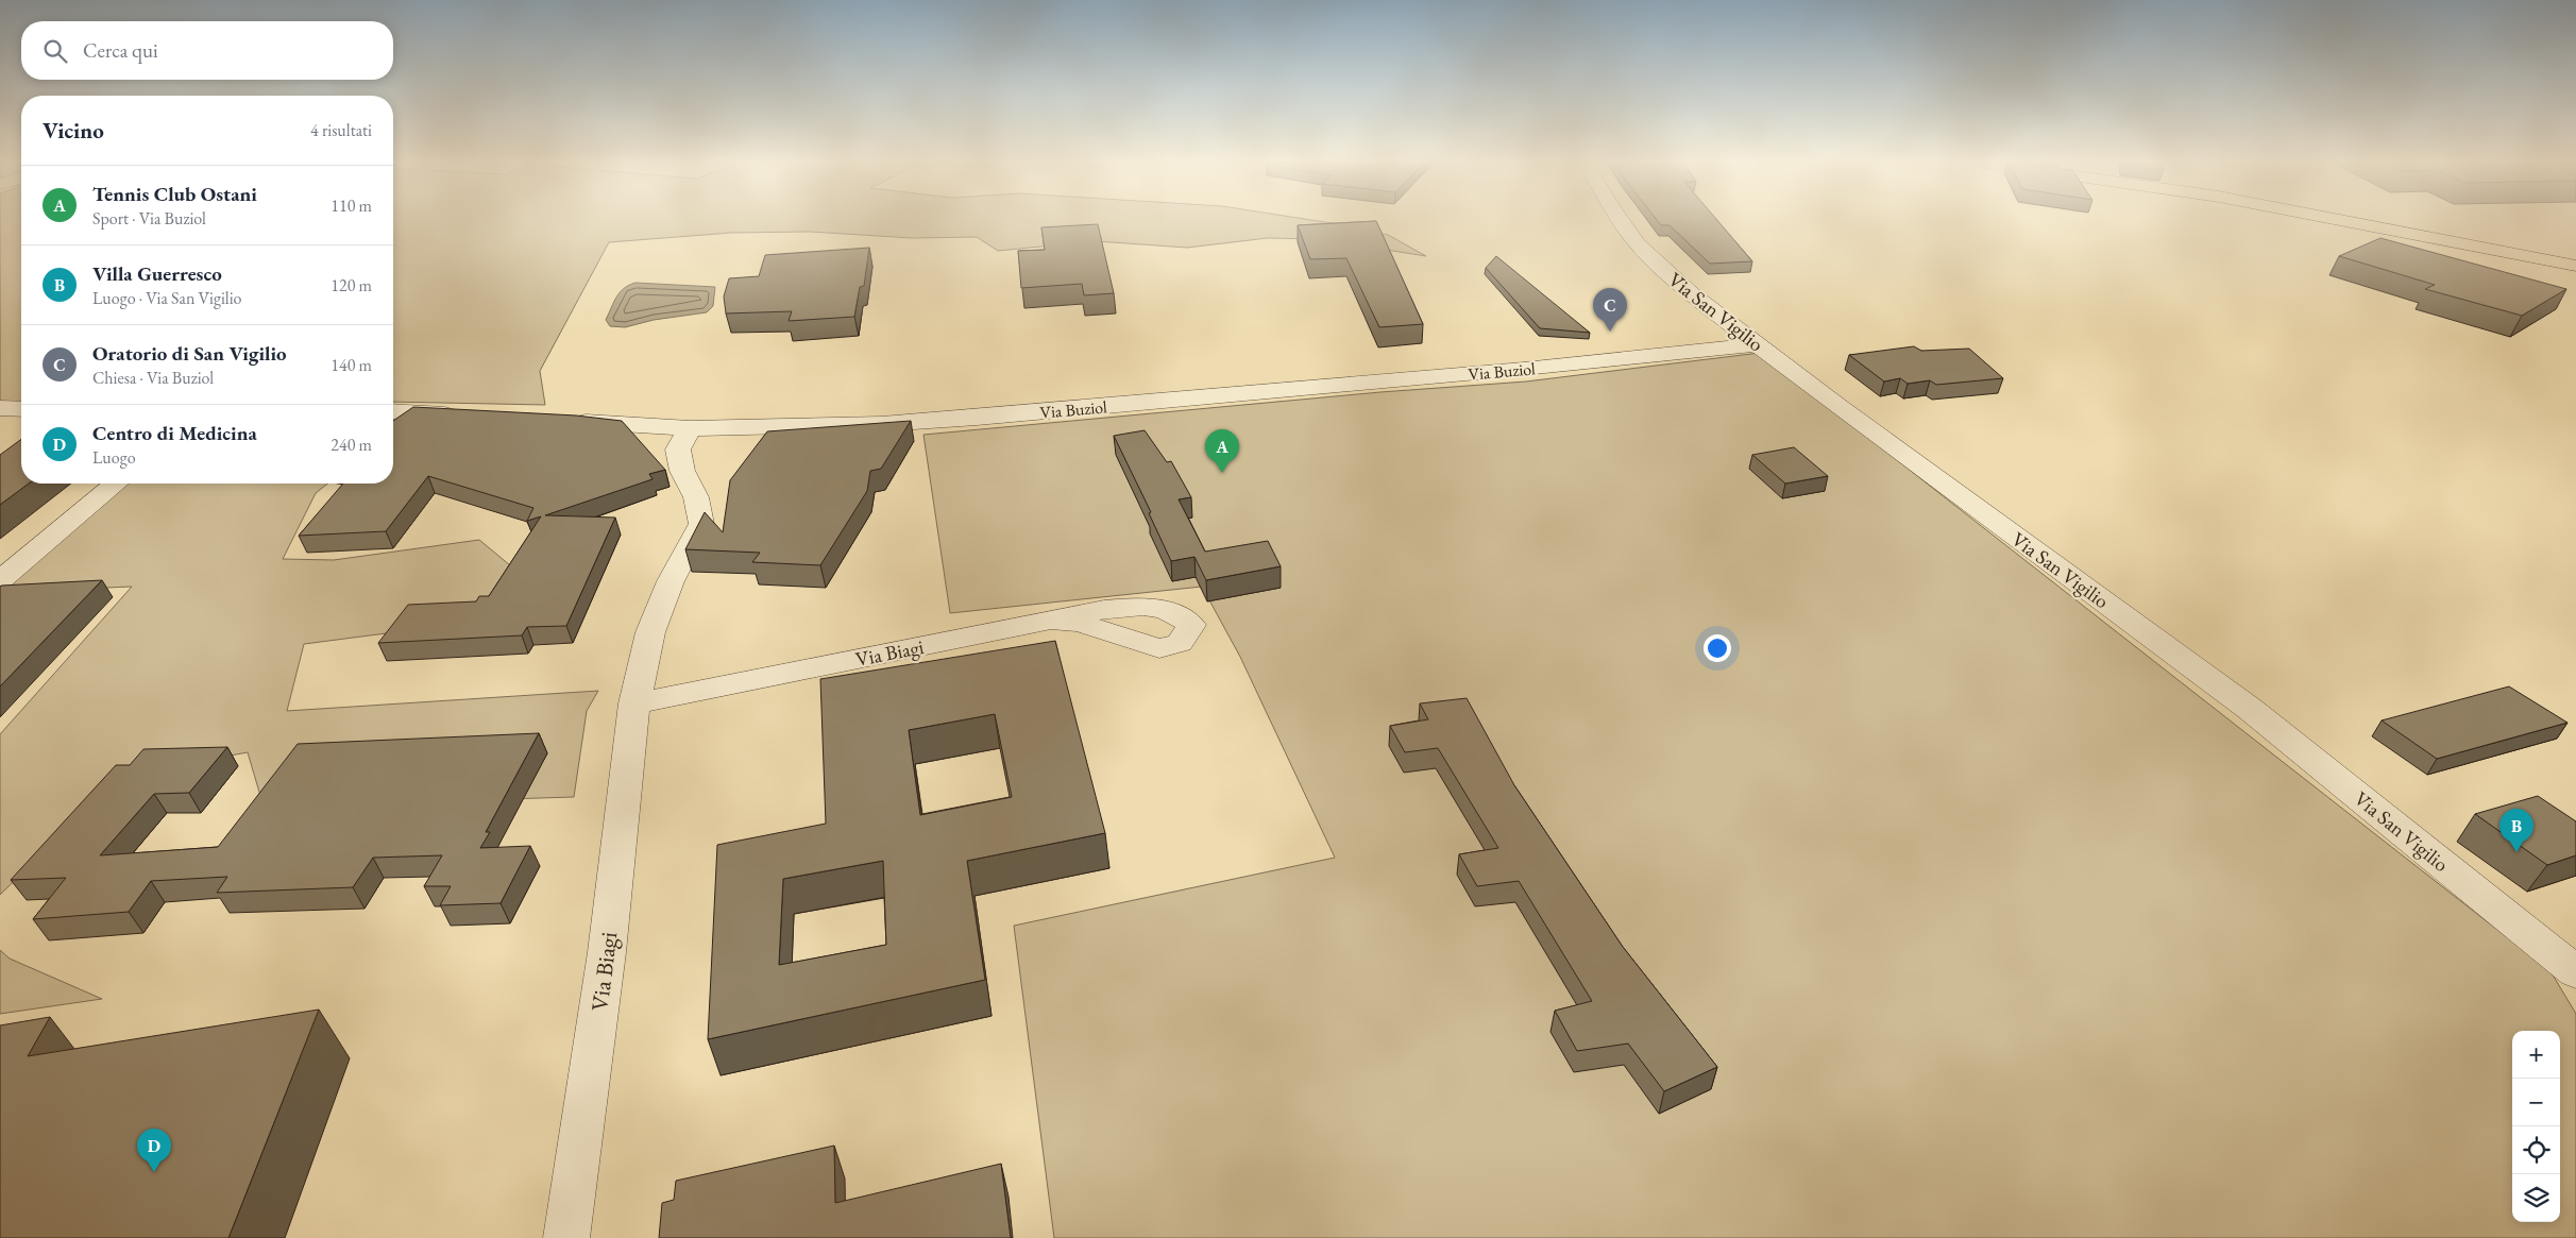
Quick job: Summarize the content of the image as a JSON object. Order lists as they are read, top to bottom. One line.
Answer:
{"streets":{"street":["Via San Vigilio","Via Buziol","Via Biagi"]},"crossings":[["Via San Vigilio","Via Buziol"],["Via Buziol","Via Biagi"]],"page":{"search":"Cerca qui","heading":["Vicino","4 risultati"],"list":[{"mark":"A","name":"Tennis Club Ostani","note":"Sport · Via Buziol","value":"110 m"},{"mark":"B","name":"Villa Guerresco","note":"Luogo · Via San Vigilio","value":"120 m"},{"mark":"C","name":"Oratorio di San Vigilio","note":"Chiesa · Via Buziol","value":"140 m"},{"mark":"D","name":"Centro di Medicina","note":"Luogo","value":"240 m"}],"pins":["C","A","B","D"],"map_buttons":["+","−"]}}
